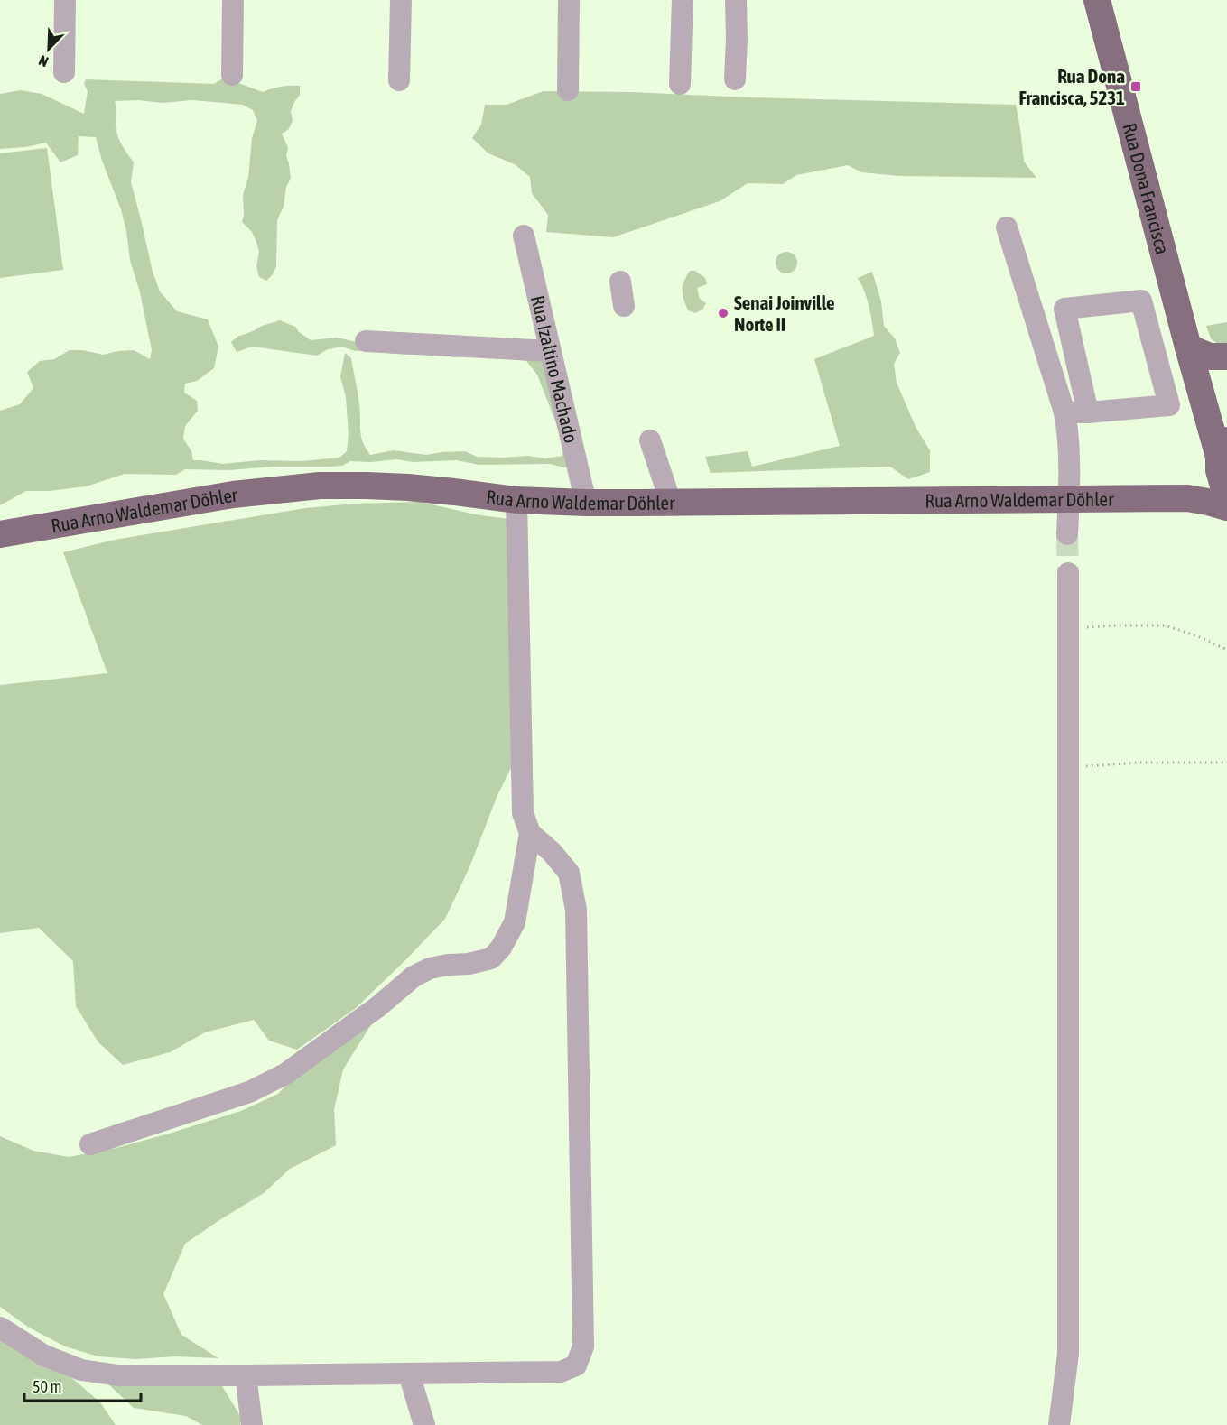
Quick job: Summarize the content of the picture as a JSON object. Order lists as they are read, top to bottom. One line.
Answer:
{"streets":{"main road":["Rua Dona Francisca","Rua Arno Waldemar Döhler"],"street":["Rua Izaltino Machado"]},"crossings":[["Rua Dona Francisca","Rua Arno Waldemar Döhler"],["Rua Izaltino Machado","Rua Arno Waldemar Döhler"]],"places":{"transit":["Rua Dona Francisca, 5231"],"other":["Senai Joinville Norte II"]},"scale_bar":"50 m","north":"bottom left"}
